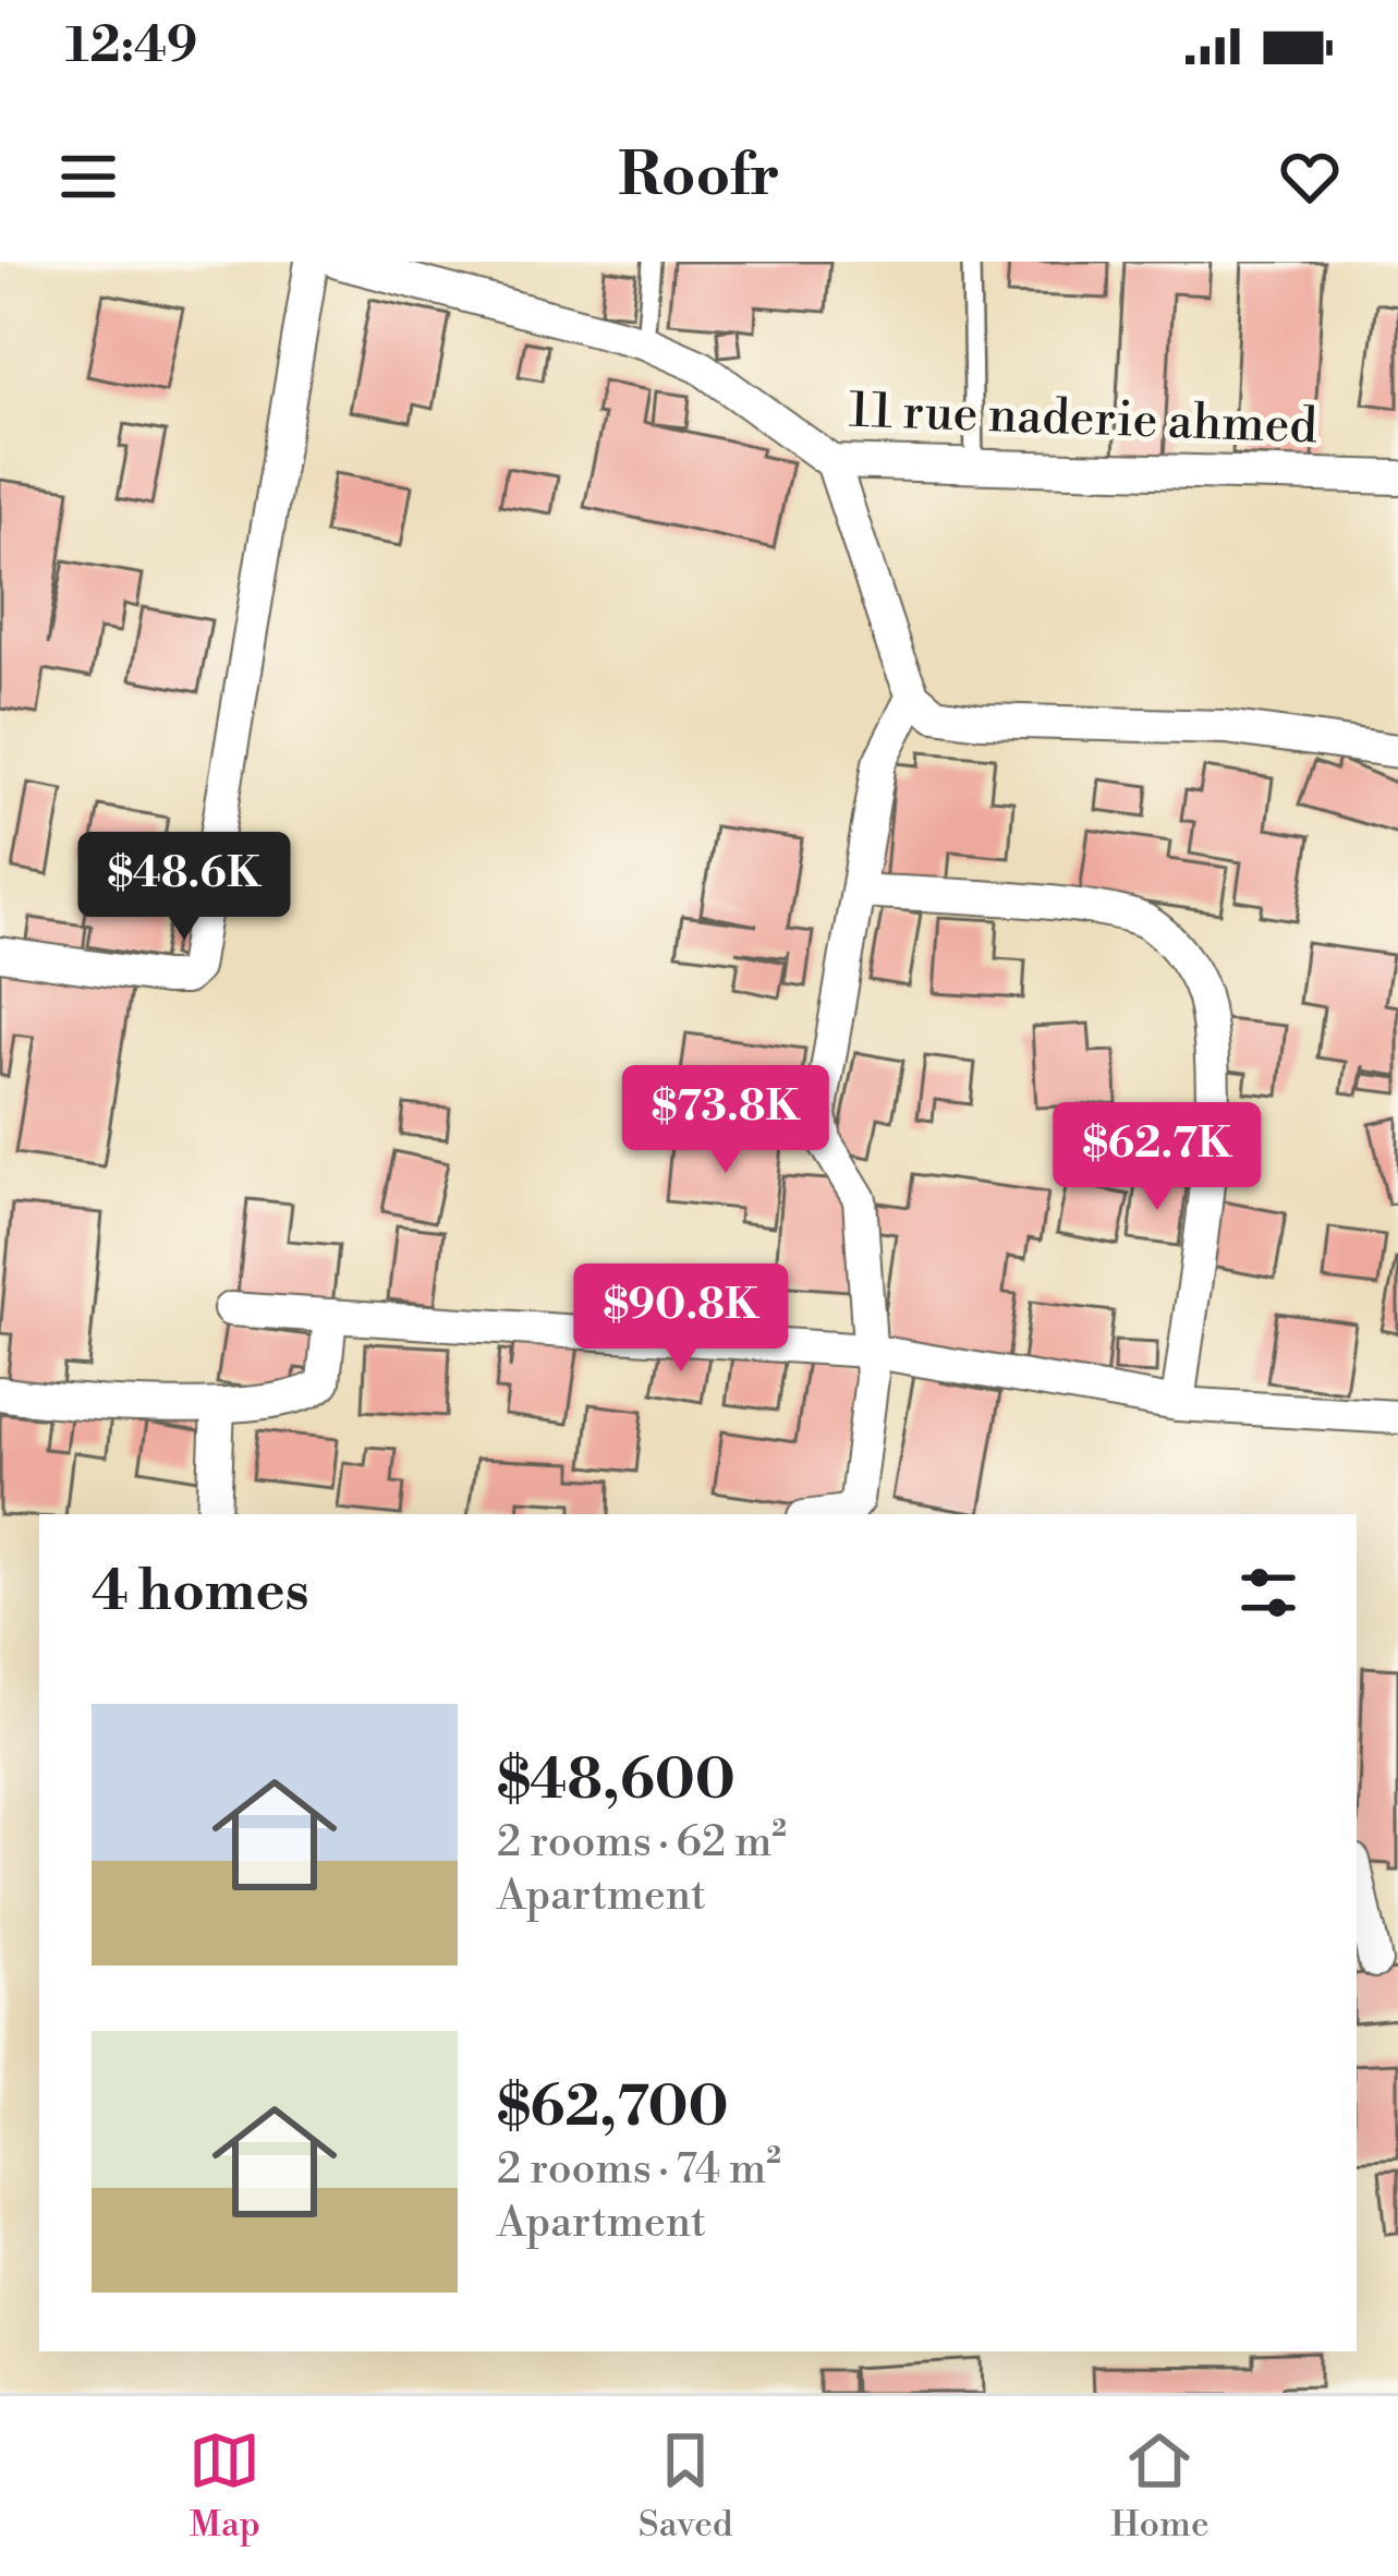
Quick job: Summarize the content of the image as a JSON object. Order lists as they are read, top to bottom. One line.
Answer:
{"streets":{"street":["11 rue naderie ahmed"]},"page":{"status":"12:49","header":"Roofr","price":["$48.6K","$73.8K","$62.7K","$90.8K"],"heading":"4 homes","list":[{"name":"$48,600","note":"2 rooms · 62 m² · Apartment"},{"name":"$62,700","note":"2 rooms · 74 m² · Apartment"}],"tabs":["Map","Saved","Home"]}}
